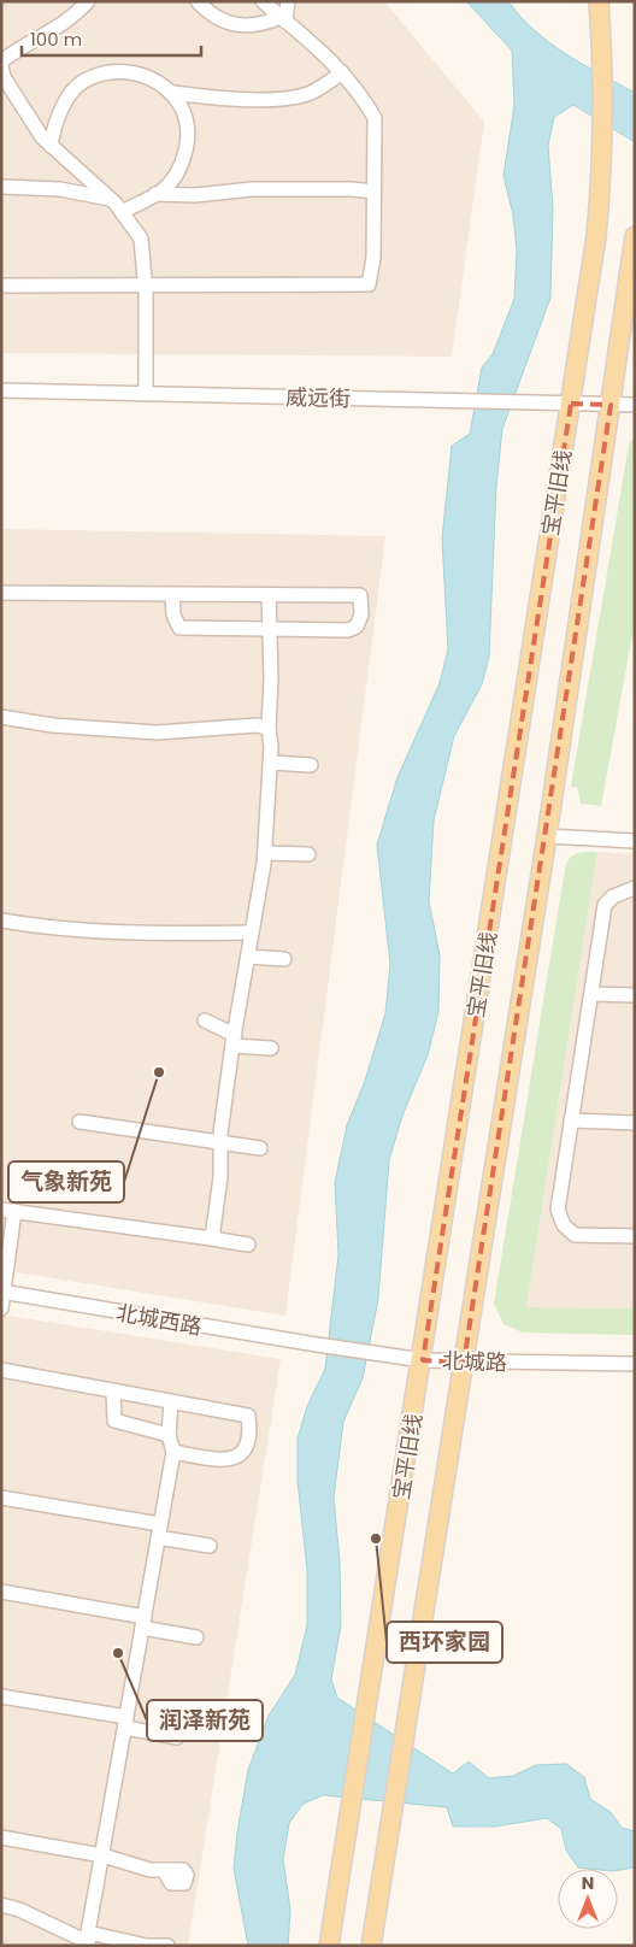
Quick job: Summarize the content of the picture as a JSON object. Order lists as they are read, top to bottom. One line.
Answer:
{"streets":{"main road":["宝平旧线"],"street":["威远街","北城西路","北城路"]},"crossings":[["威远街","宝平旧线"],["宝平旧线","北城路"],["北城西路","北城路"]],"places":["气象新苑","西环家园","润泽新苑"],"scale_bar":"100 m","north":"top"}
